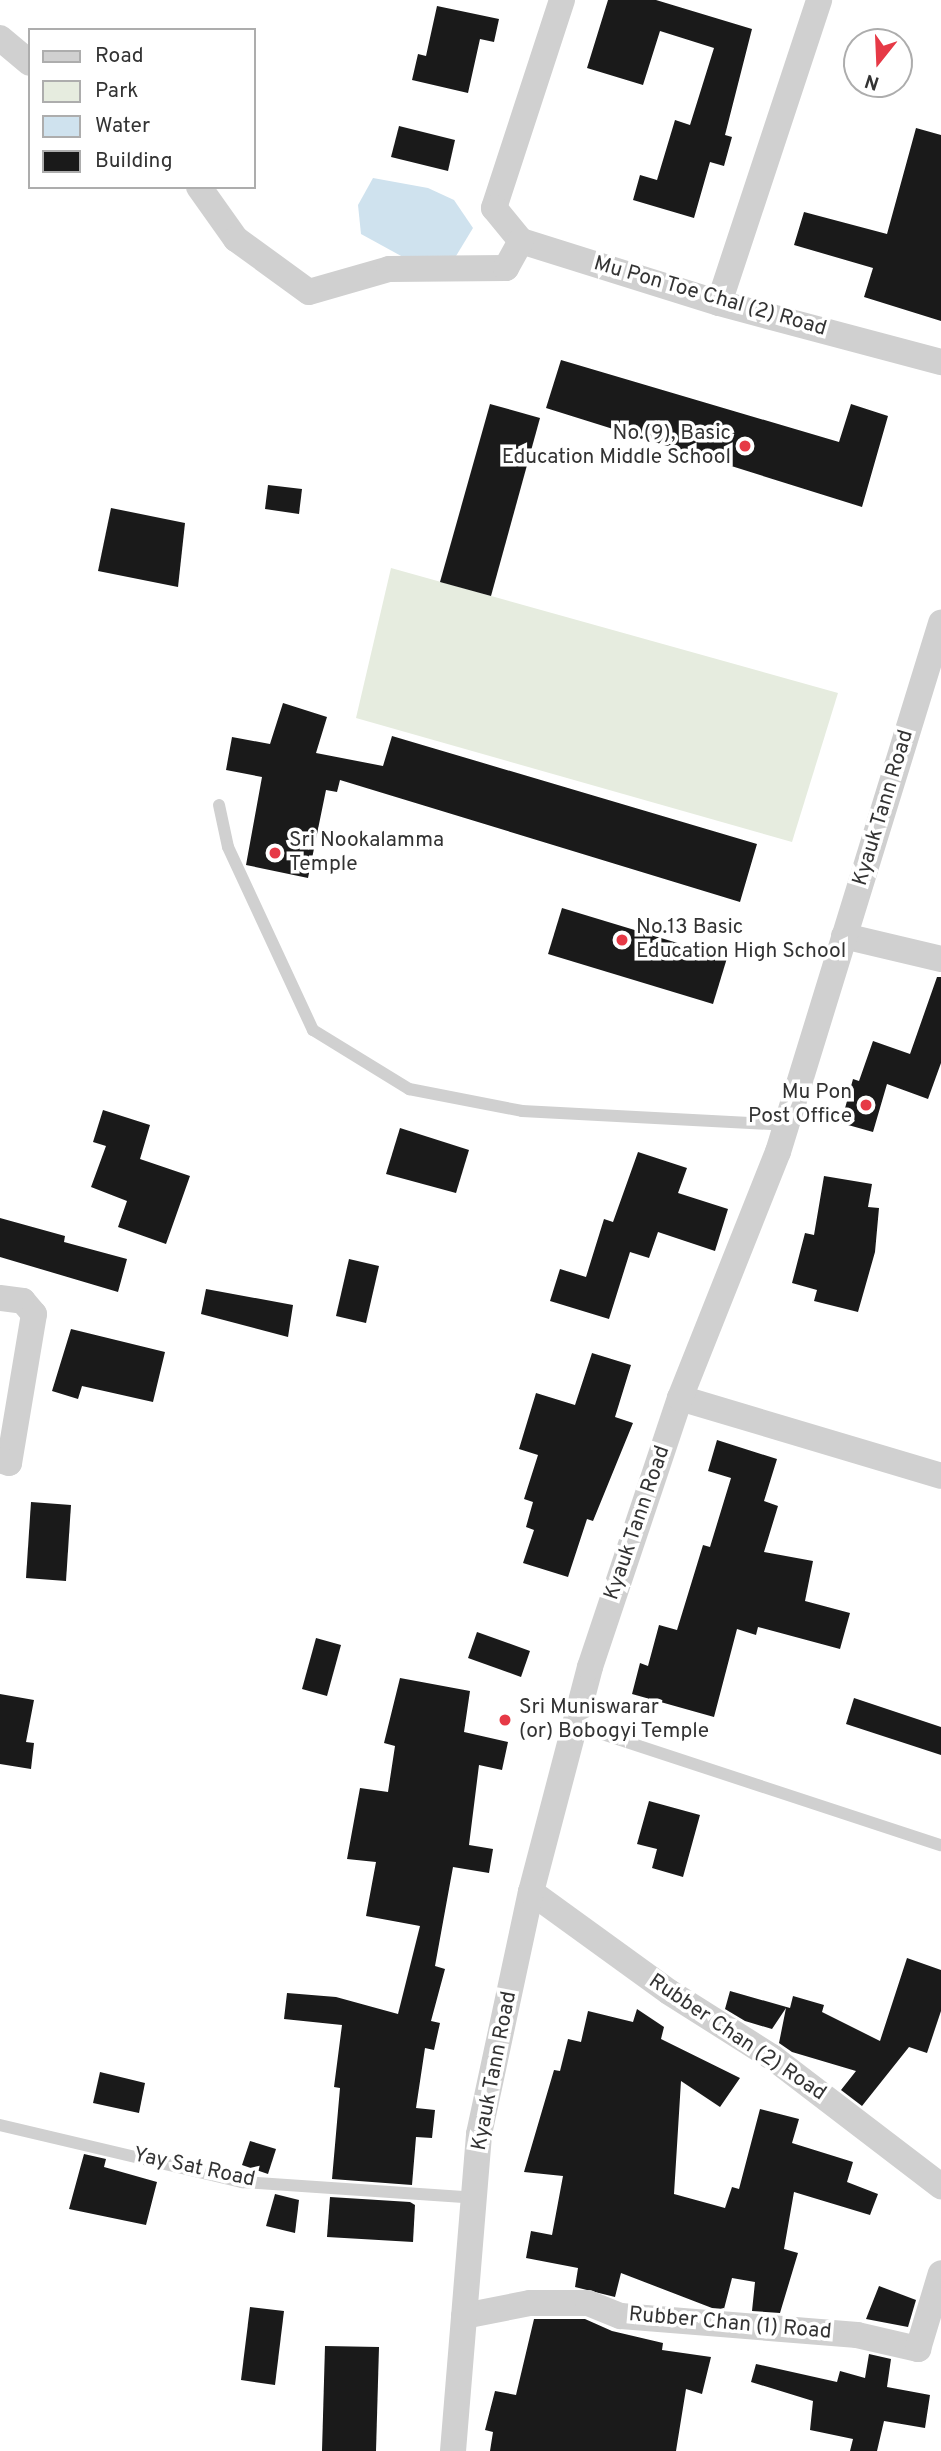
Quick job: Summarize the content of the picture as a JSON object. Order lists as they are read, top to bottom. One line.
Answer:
{"streets":{"street":["Mu Pon Toe Chal (2) Road","Kyauk Tann Road","Rubber Chan (2) Road","Rubber Chan (1) Road"],"lane":["Yay Sat Road"]},"crossings":[["Kyauk Tann Road","Rubber Chan (2) Road"],["Kyauk Tann Road","Yay Sat Road"],["Kyauk Tann Road","Rubber Chan (1) Road"]],"places":["No.(9), Basic Education Middle School","Sri Nookalamma Temple","No.13 Basic Education High School","Mu Pon Post Office","Sri Muniswarar (or) Bobogyi Temple"],"legend":["Road","Park","Water","Building"],"north":"bottom"}
